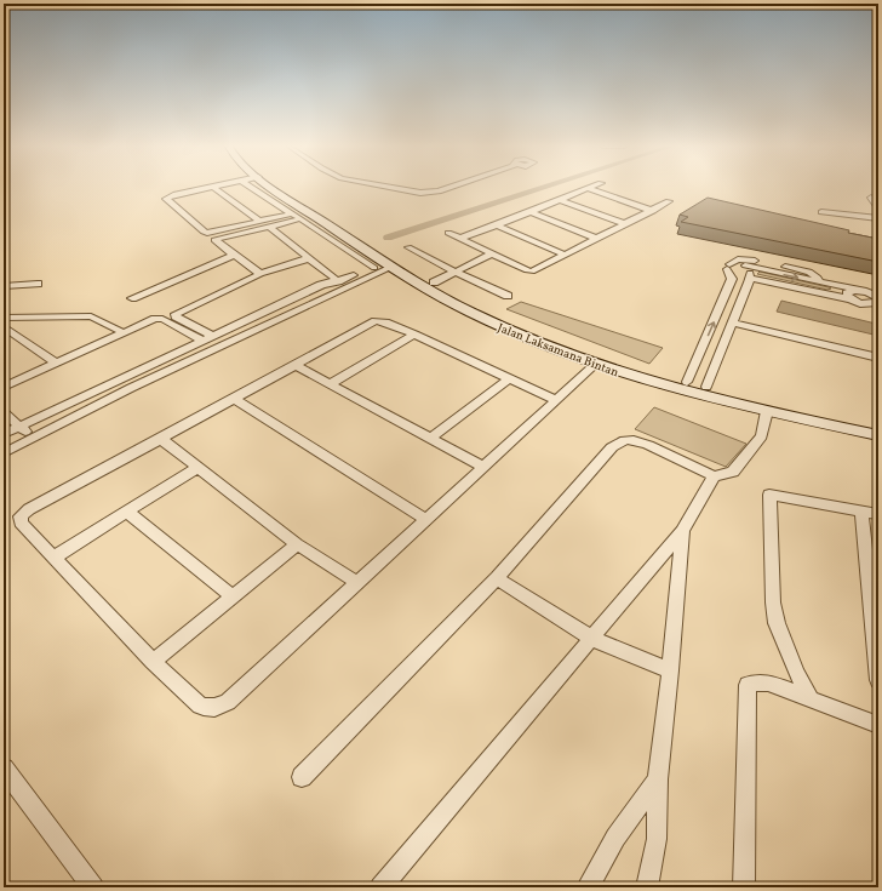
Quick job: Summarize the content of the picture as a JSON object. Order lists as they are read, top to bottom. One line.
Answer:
{"streets":{"main road":["Jalan Laksamana Bintan"]}}
